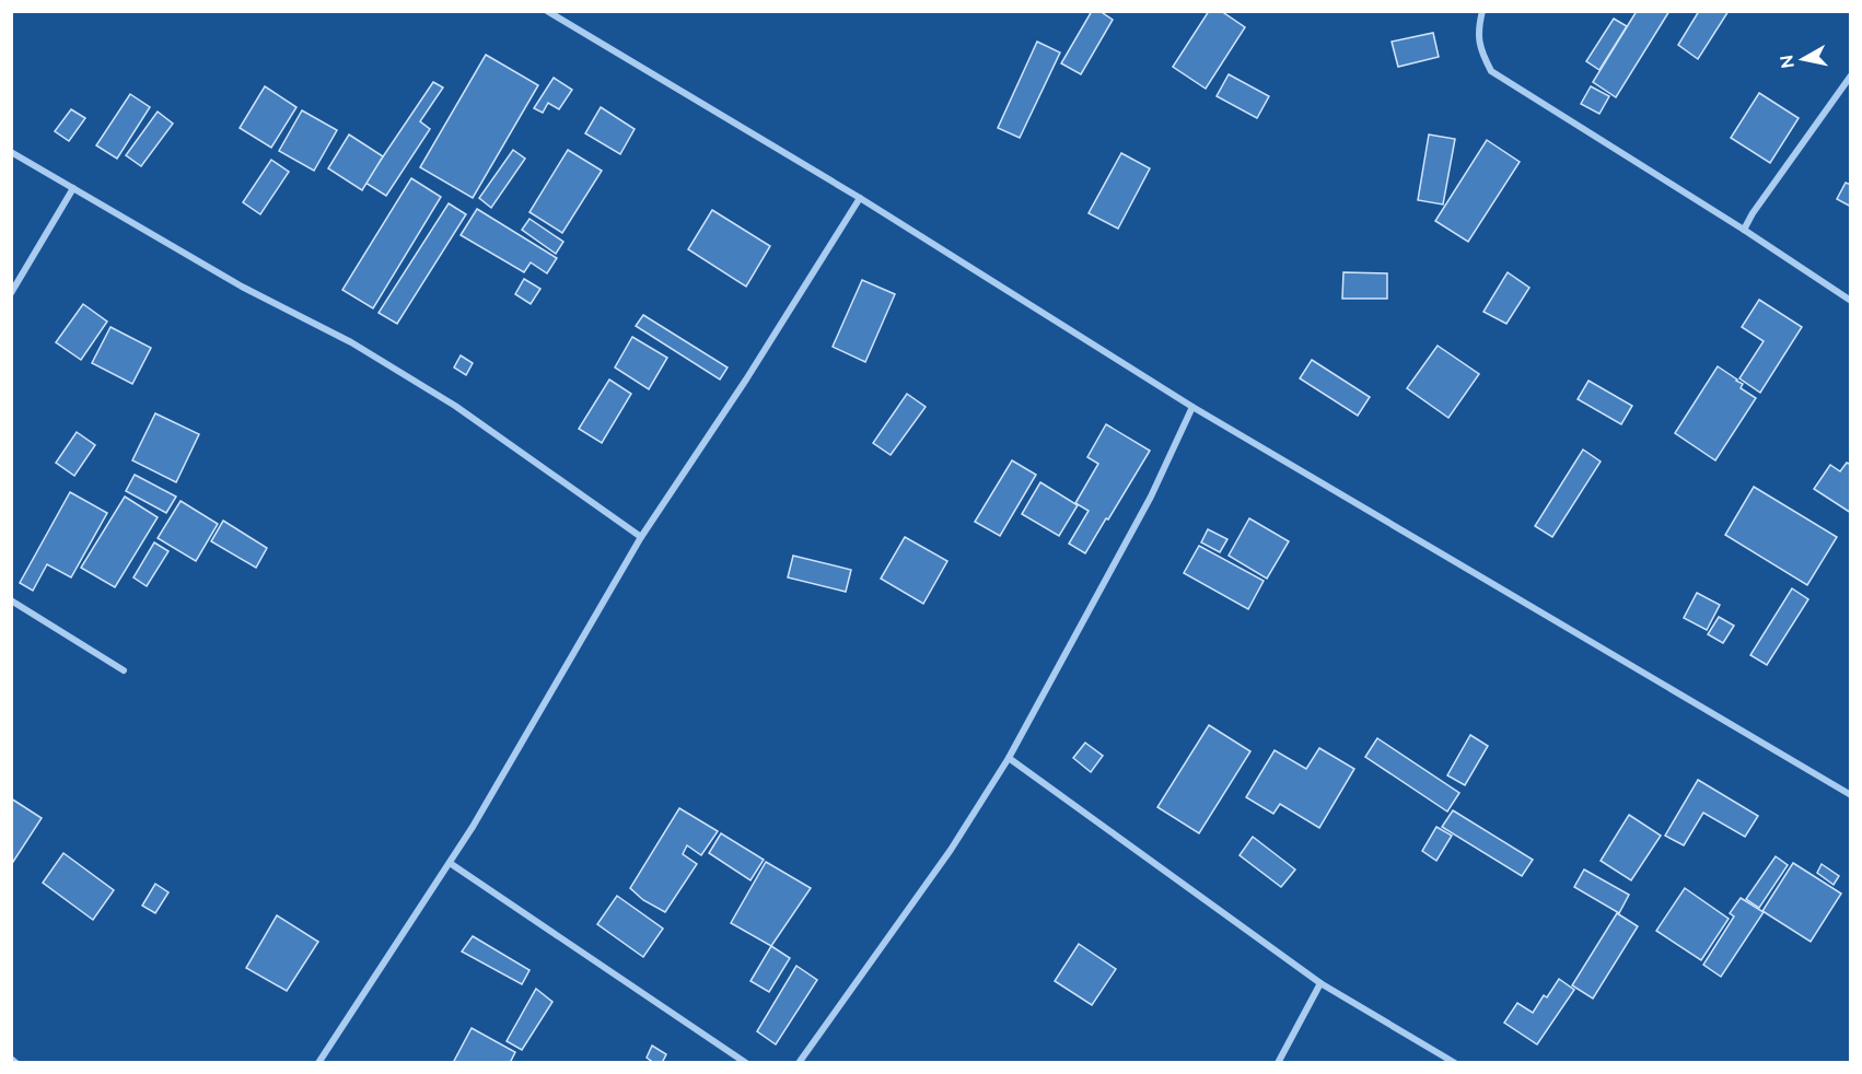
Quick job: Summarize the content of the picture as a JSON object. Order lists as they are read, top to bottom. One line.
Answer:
{"north":"left"}
